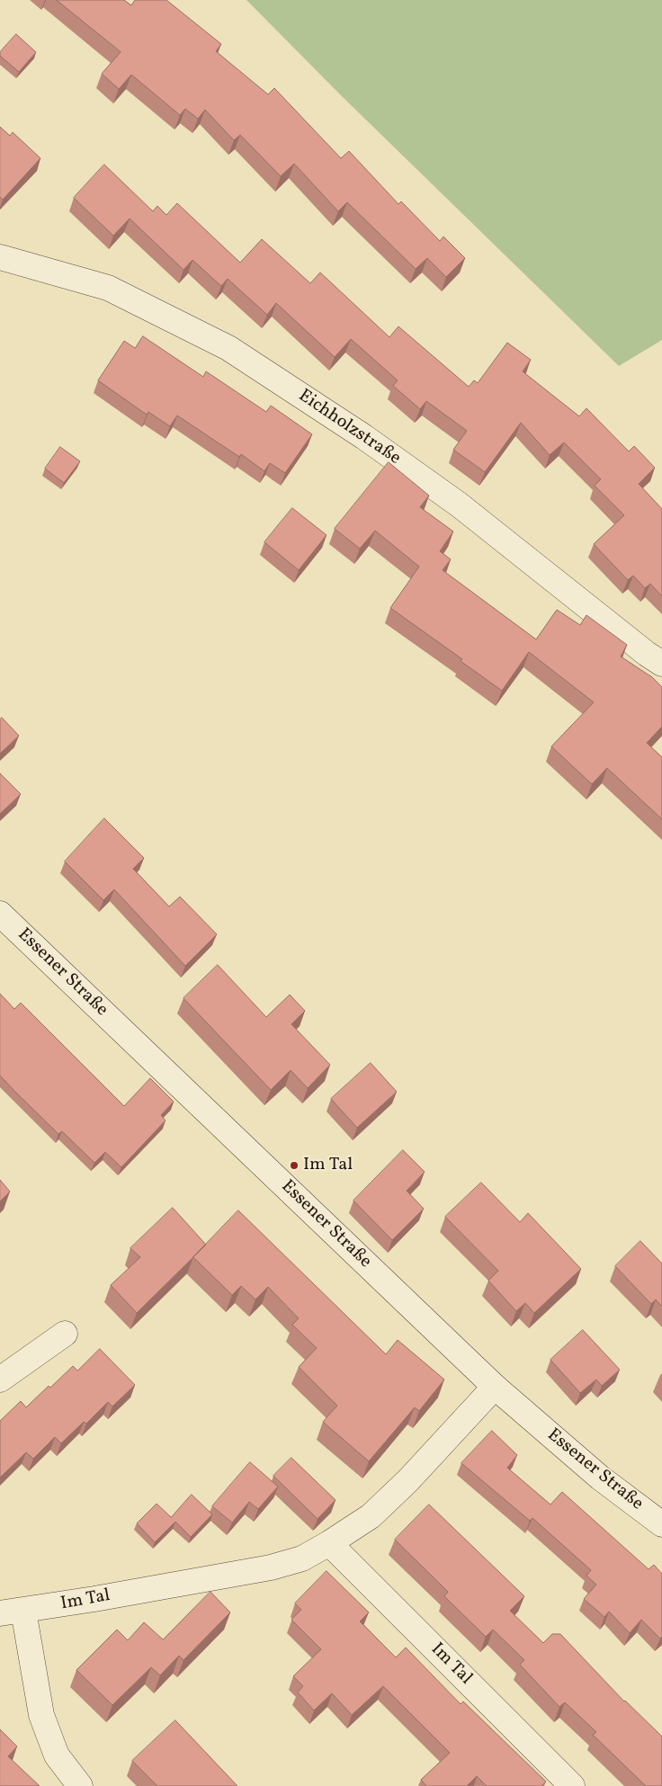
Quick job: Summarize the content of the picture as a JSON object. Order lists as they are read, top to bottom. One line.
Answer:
{"streets":{"street":["Eichholzstraße","Essener Straße","Im Tal"]},"crossings":[["Essener Straße","Im Tal"]],"places":["Im Tal"]}
